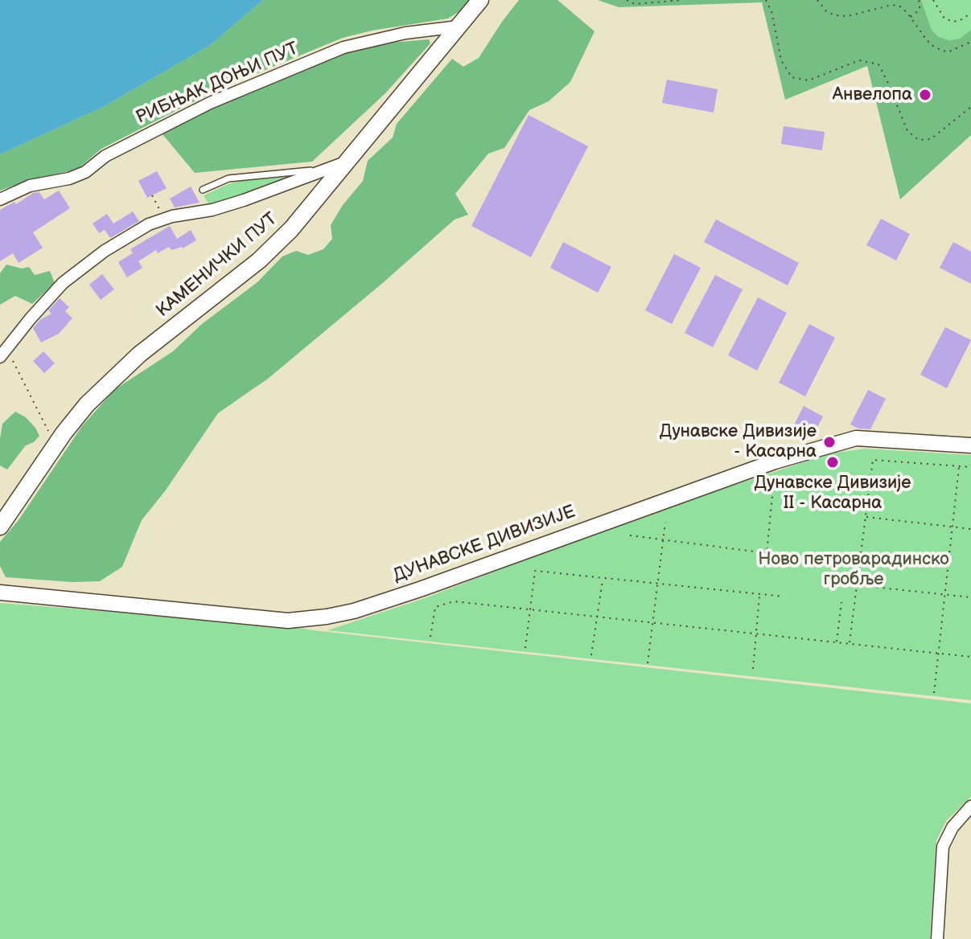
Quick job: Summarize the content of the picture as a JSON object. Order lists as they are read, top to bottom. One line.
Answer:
{"streets":{"main road":["КАМЕНИЧКИ ПУТ"],"street":["РИБЊАК ДОЊИ ПУТ","ДУНАВСКЕ ДИВИЗИЈЕ"]},"crossings":[["РИБЊАК ДОЊИ ПУТ","КАМЕНИЧКИ ПУТ"]],"parks":["Ново петроварадинско гробље"],"places":["Анвелопа","Дунавске Дивизије - Касарна","Дунавске Дивизије II - Касарна"]}
